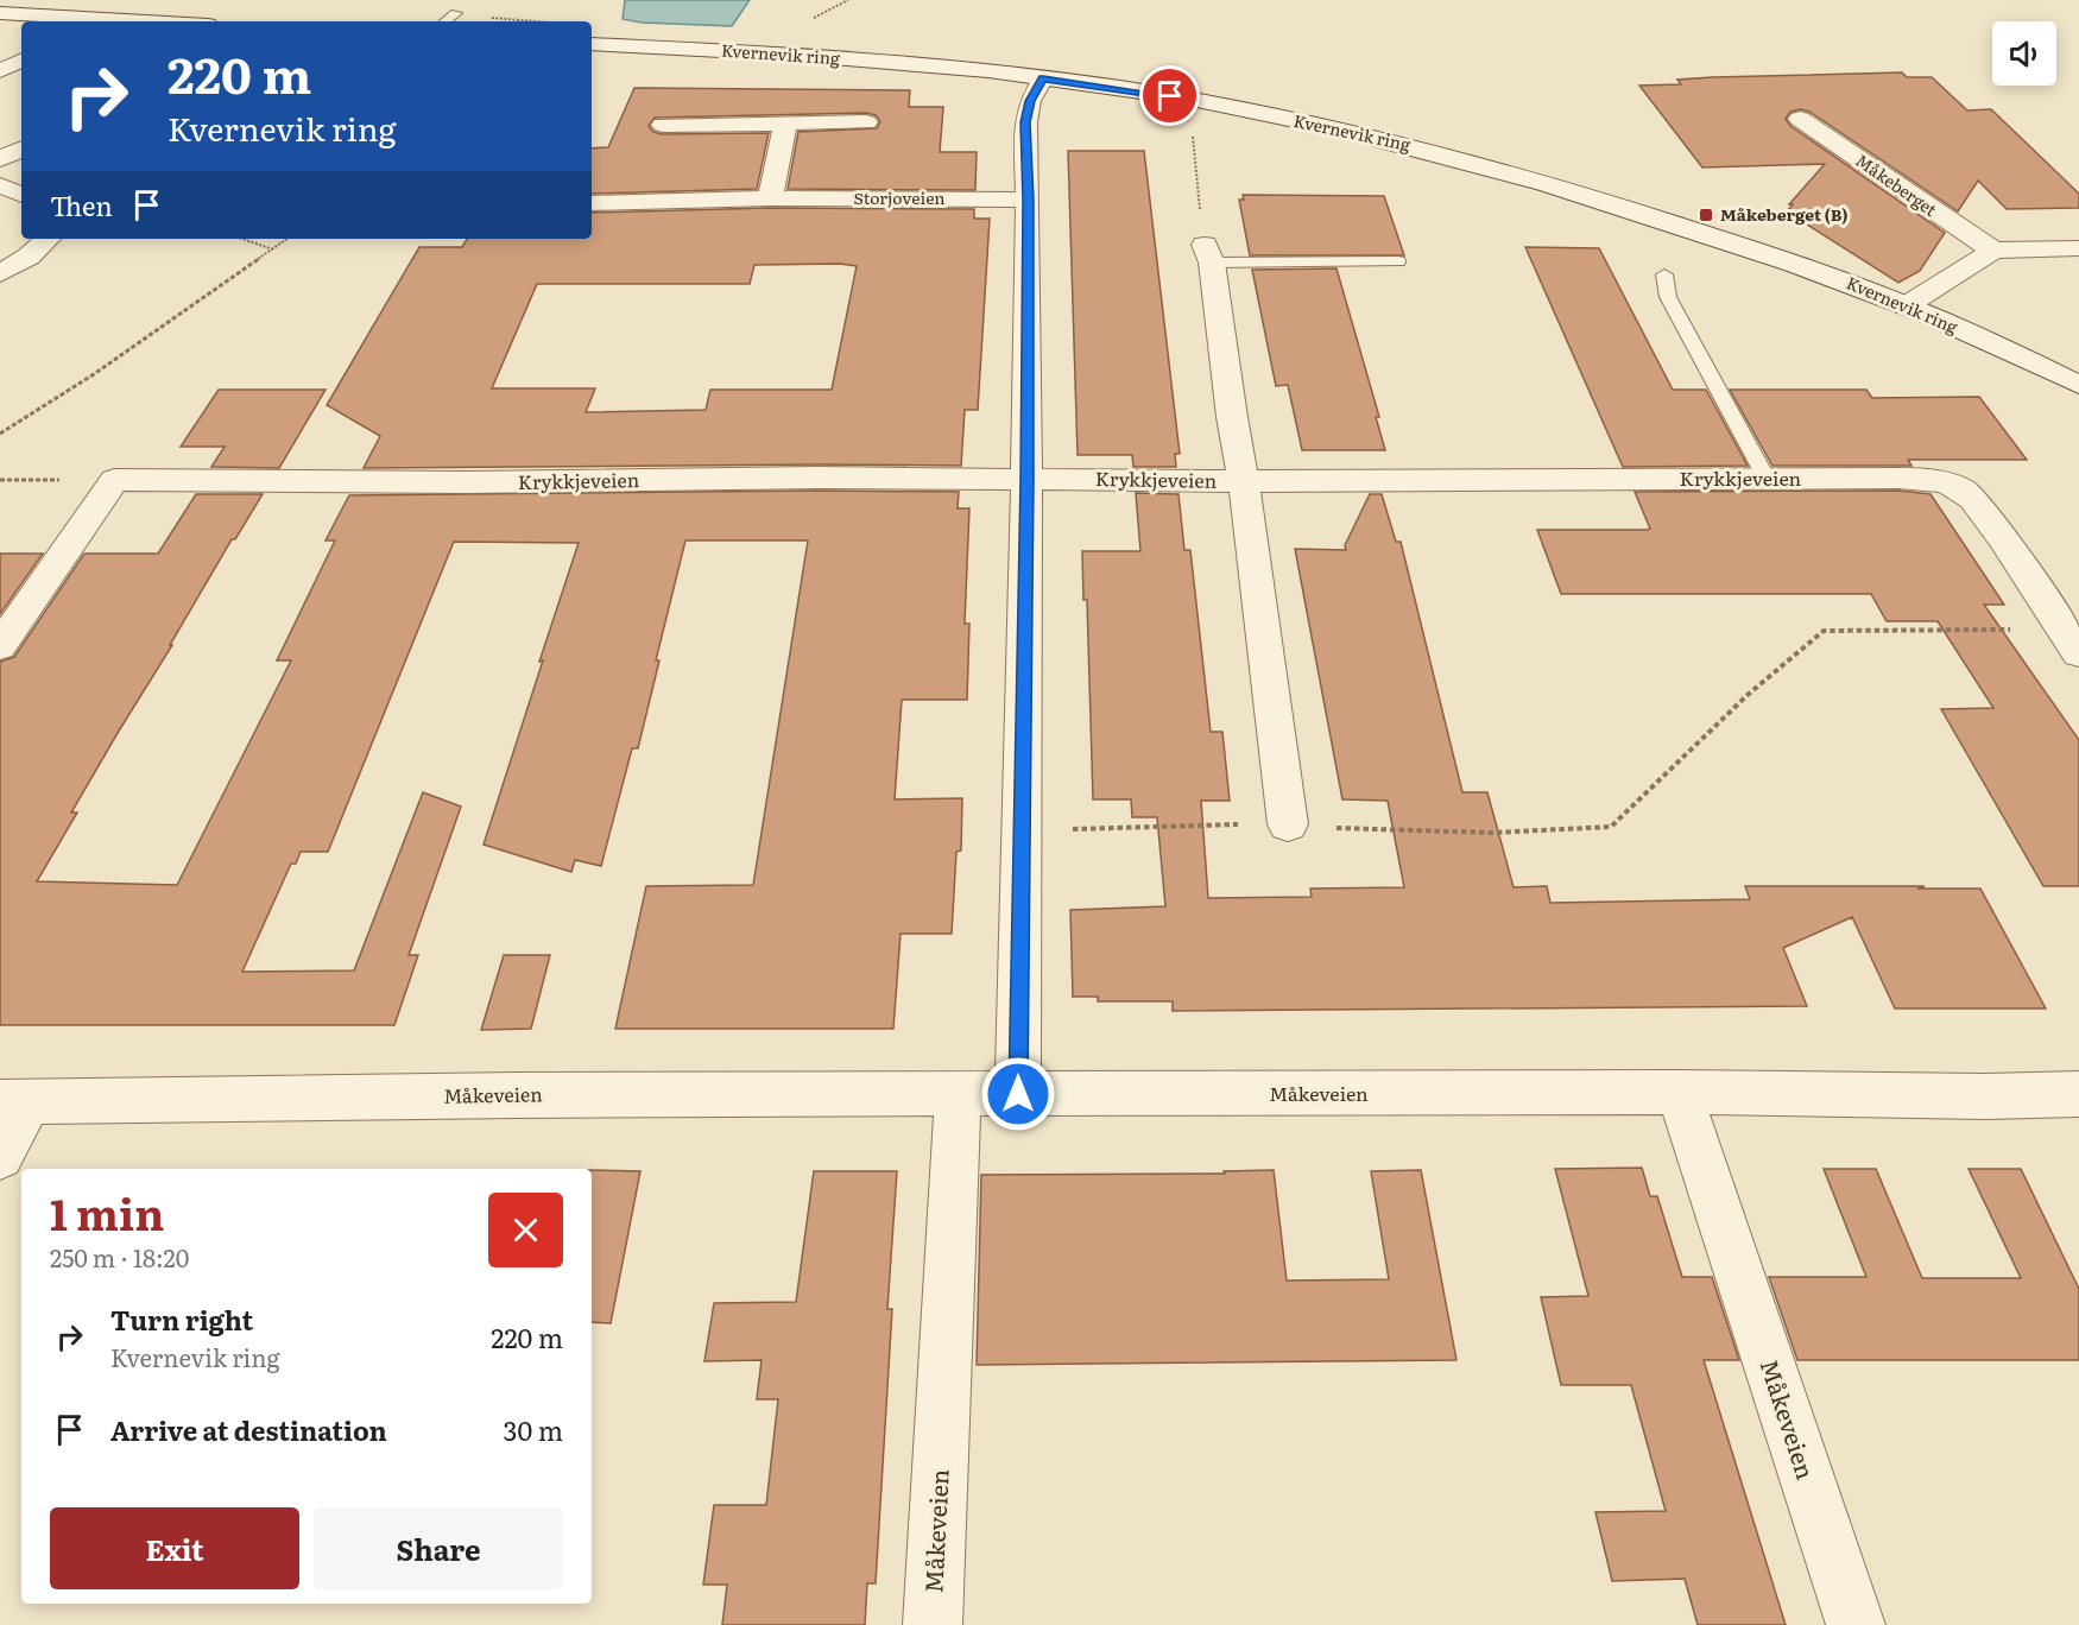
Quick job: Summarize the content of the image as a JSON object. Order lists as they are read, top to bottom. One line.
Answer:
{"streets":{"street":["Kvernevik ring","Måkeberget","Storjoveien","Krykkjeveien","Måkeveien"]},"places":{"transit":["Måkeberget (B)"]},"page":{"turn":["220 m","Kvernevik ring"],"then":"Then","heading":["1 min","250 m · 18:20"],"list":[{"name":"Turn right","note":"Kvernevik ring","value":"220 m"},{"name":"Arrive at destination","value":"30 m"}],"buttons":["Exit","Share"]}}
